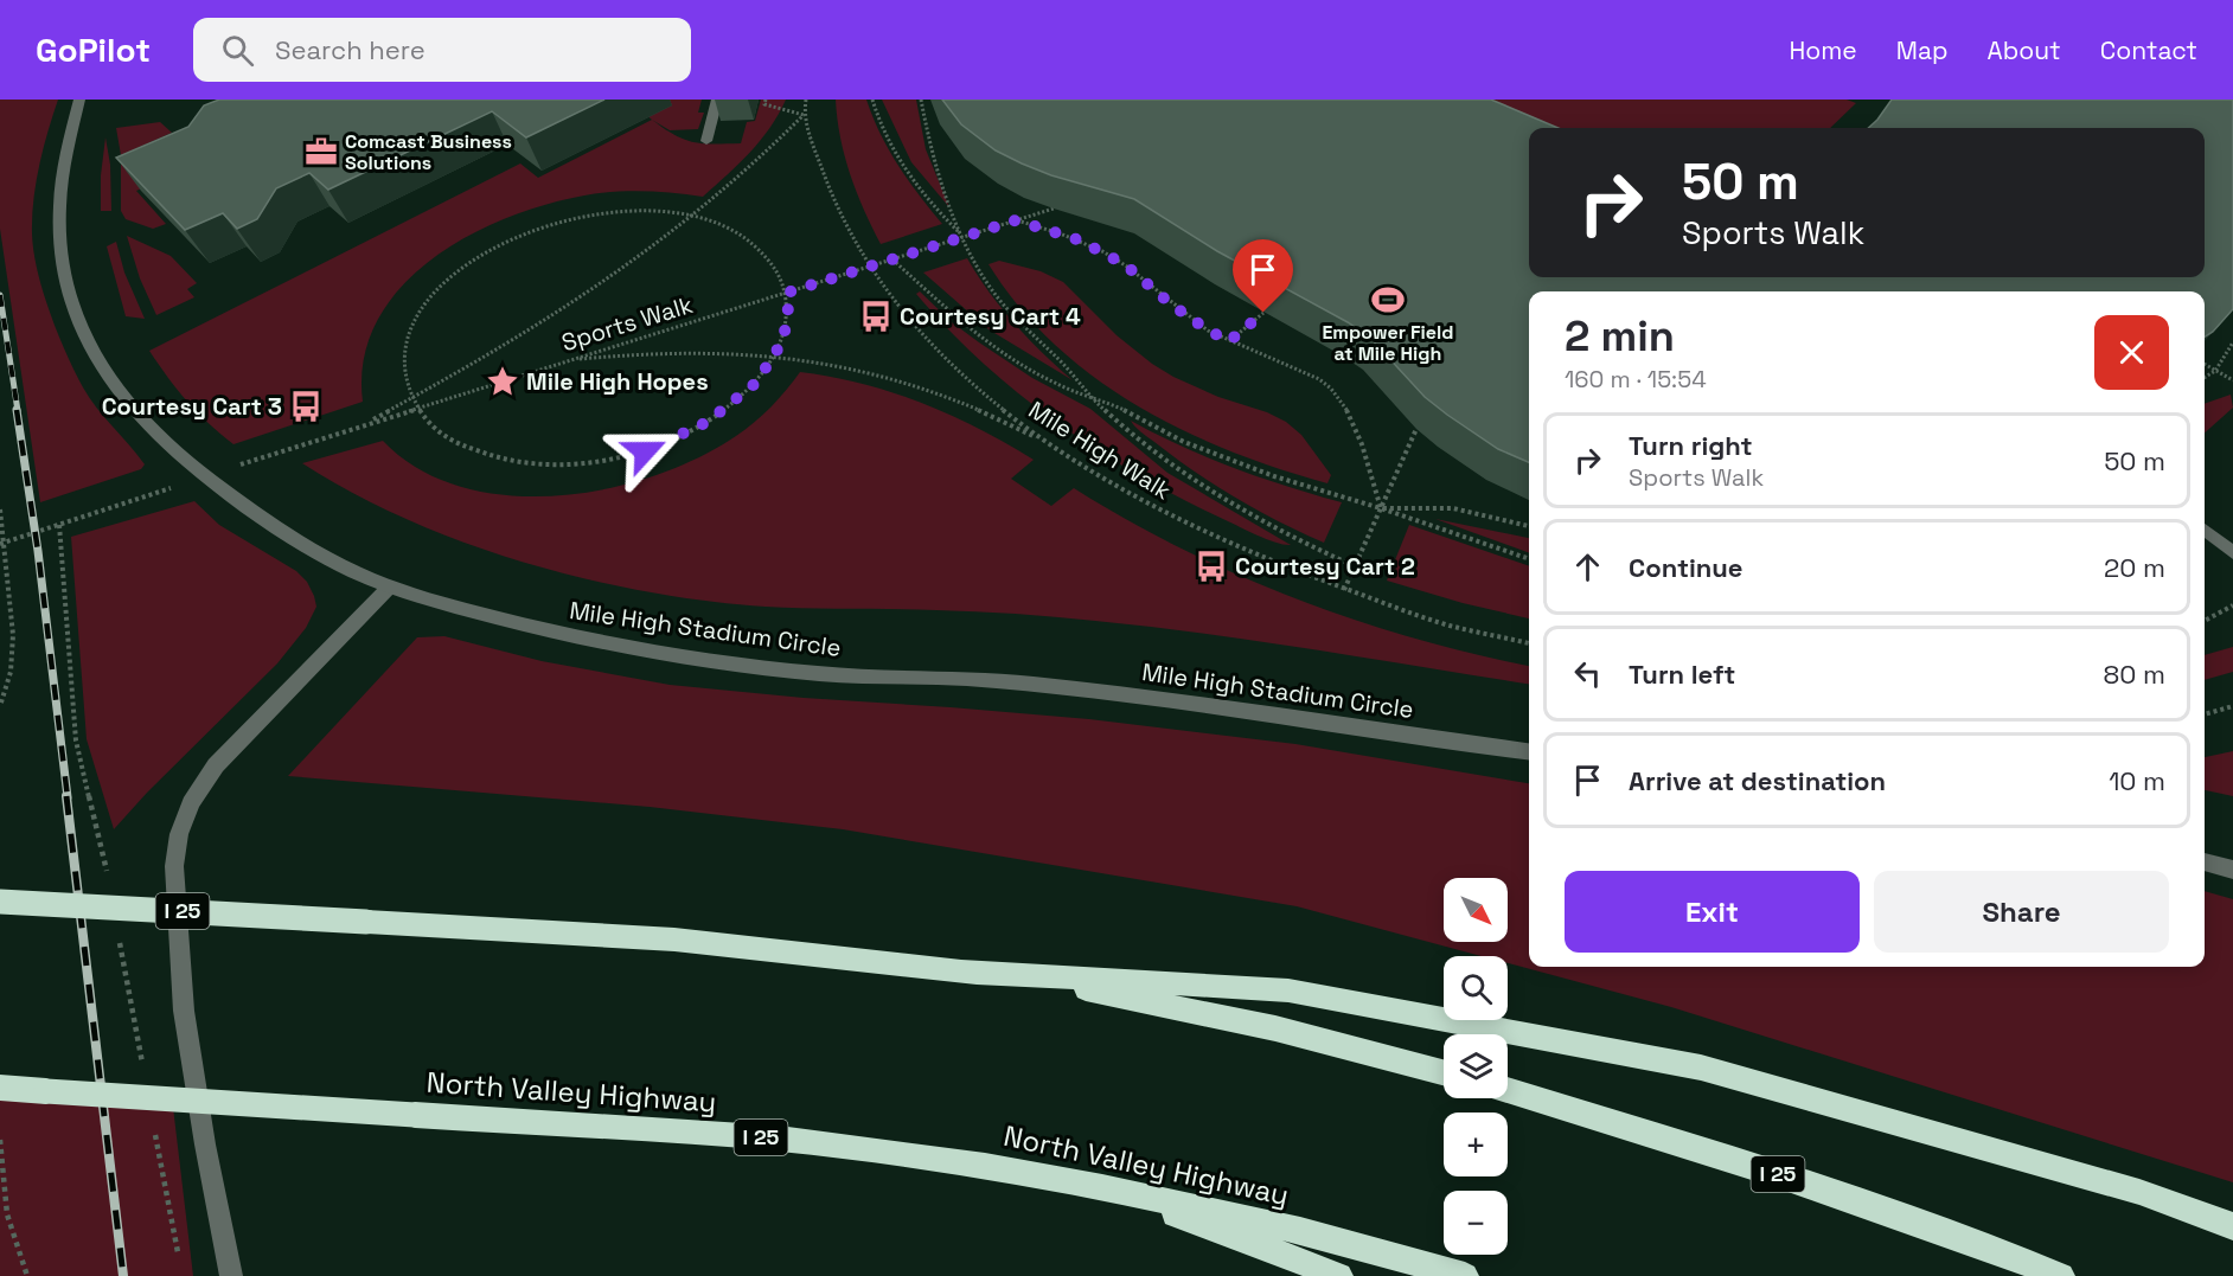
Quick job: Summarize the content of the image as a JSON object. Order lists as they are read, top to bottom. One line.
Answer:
{"streets":{"highway":["I 25","North Valley Highway"],"street":["Mile High Stadium Circle"],"path":["Sports Walk","Mile High Walk"]},"crossings":[["Sports Walk","Mile High Walk"]],"places":{"office":["Comcast Business Solutions"],"sports":["Empower Field at Mile High"],"bus stop":["Courtesy Cart 4","Courtesy Cart 3","Courtesy Cart 2"],"place":["Mile High Hopes"]},"north":"bottom right","page":{"header":"GoPilot","search":"Search here","nav":["Home","Map","About","Contact"],"turn":["50 m","Sports Walk"],"heading":["2 min","160 m · 15:54"],"list":[{"name":"Turn right","note":"Sports Walk","value":"50 m"},{"name":"Continue","value":"20 m"},{"name":"Turn left","value":"80 m"},{"name":"Arrive at destination","value":"10 m"}],"buttons":["Exit","Share"],"map_buttons":["+","−"]}}
